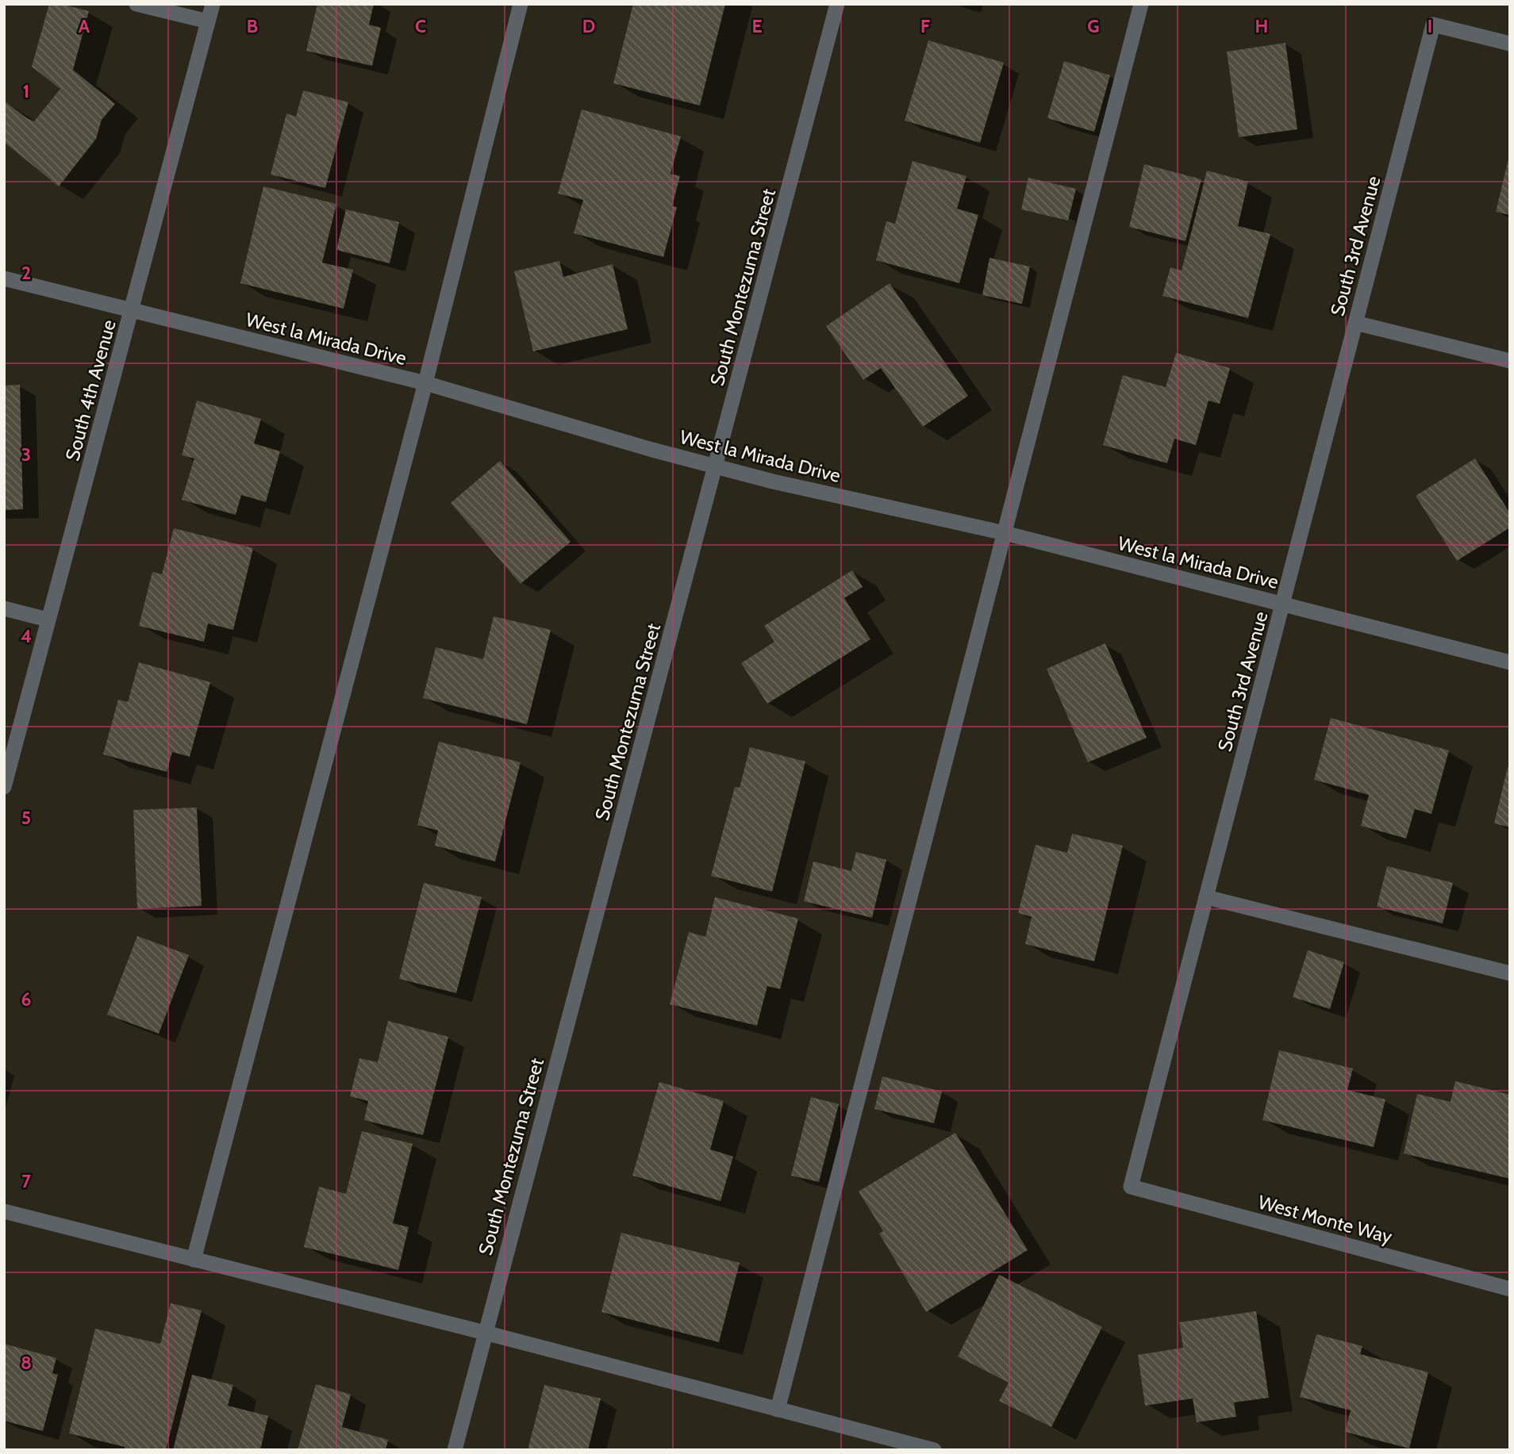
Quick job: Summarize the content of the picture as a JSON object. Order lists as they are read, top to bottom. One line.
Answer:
{"streets":{"street":["South 3rd Avenue","South Montezuma Street","West la Mirada Drive","South 4th Avenue","West Monte Way"]},"crossings":[["South 3rd Avenue","West la Mirada Drive"],["South 3rd Avenue","West Monte Way"],["South Montezuma Street","West la Mirada Drive"],["West la Mirada Drive","South 4th Avenue"]],"grid":{"columns":["A","B","C","D","E","F","G","H","I"],"rows":["1","2","3","4","5","6","7","8"]}}
